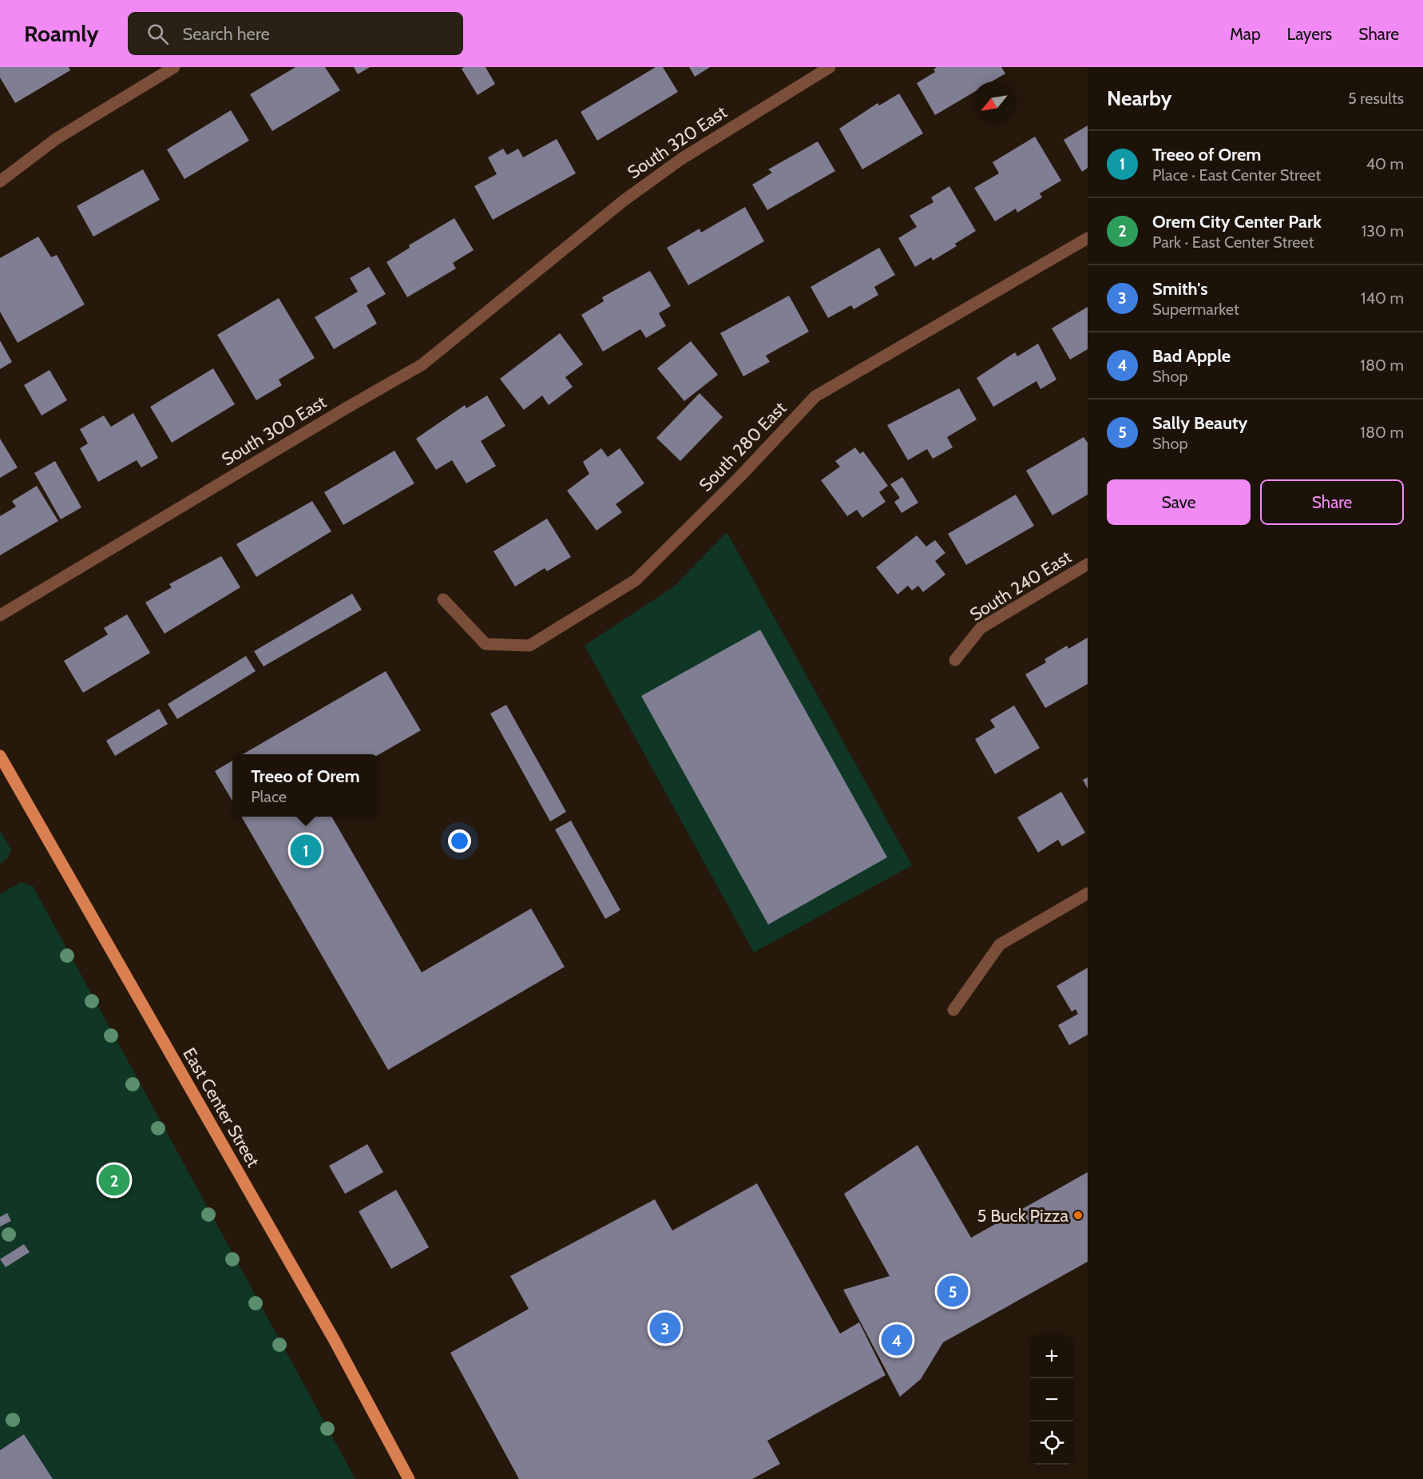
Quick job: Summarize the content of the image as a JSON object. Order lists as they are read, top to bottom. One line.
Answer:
{"streets":{"main road":["East Center Street"],"street":["South 320 East","South 300 East","South 280 East","South 240 East"]},"crossings":[["South 320 East","South 300 East"]],"places":["5 Buck Pizza"],"north":"bottom left","page":{"header":"Roamly","search":"Search here","nav":["Map","Layers","Share"],"heading":["Nearby","5 results"],"list":[{"mark":"1","name":"Treeo of Orem","note":"Place · East Center Street","value":"40 m"},{"mark":"2","name":"Orem City Center Park","note":"Park · East Center Street","value":"130 m"},{"mark":"3","name":"Smith's","note":"Supermarket","value":"140 m"},{"mark":"4","name":"Bad Apple","note":"Shop","value":"180 m"},{"mark":"5","name":"Sally Beauty","note":"Shop","value":"180 m"}],"buttons":["Save","Share"],"popup":["Treeo of Orem","Place"],"pins":["1","2","5","3","4"],"map_buttons":["+","−"]}}
